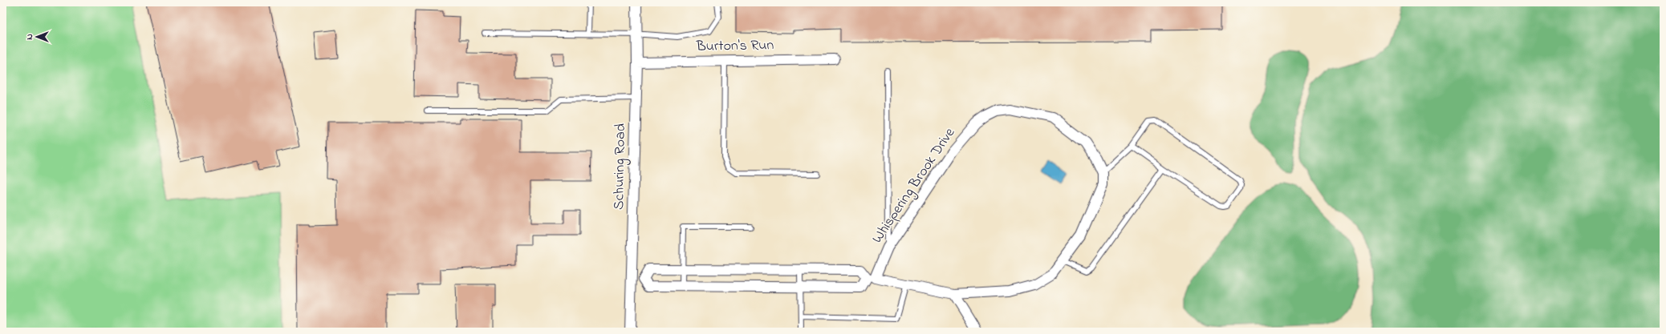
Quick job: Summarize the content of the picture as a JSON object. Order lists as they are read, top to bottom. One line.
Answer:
{"streets":{"street":["Burton's Run","Schuring Road","Whispering Brook Drive"]},"crossings":[["Burton's Run","Schuring Road"]],"north":"left"}
